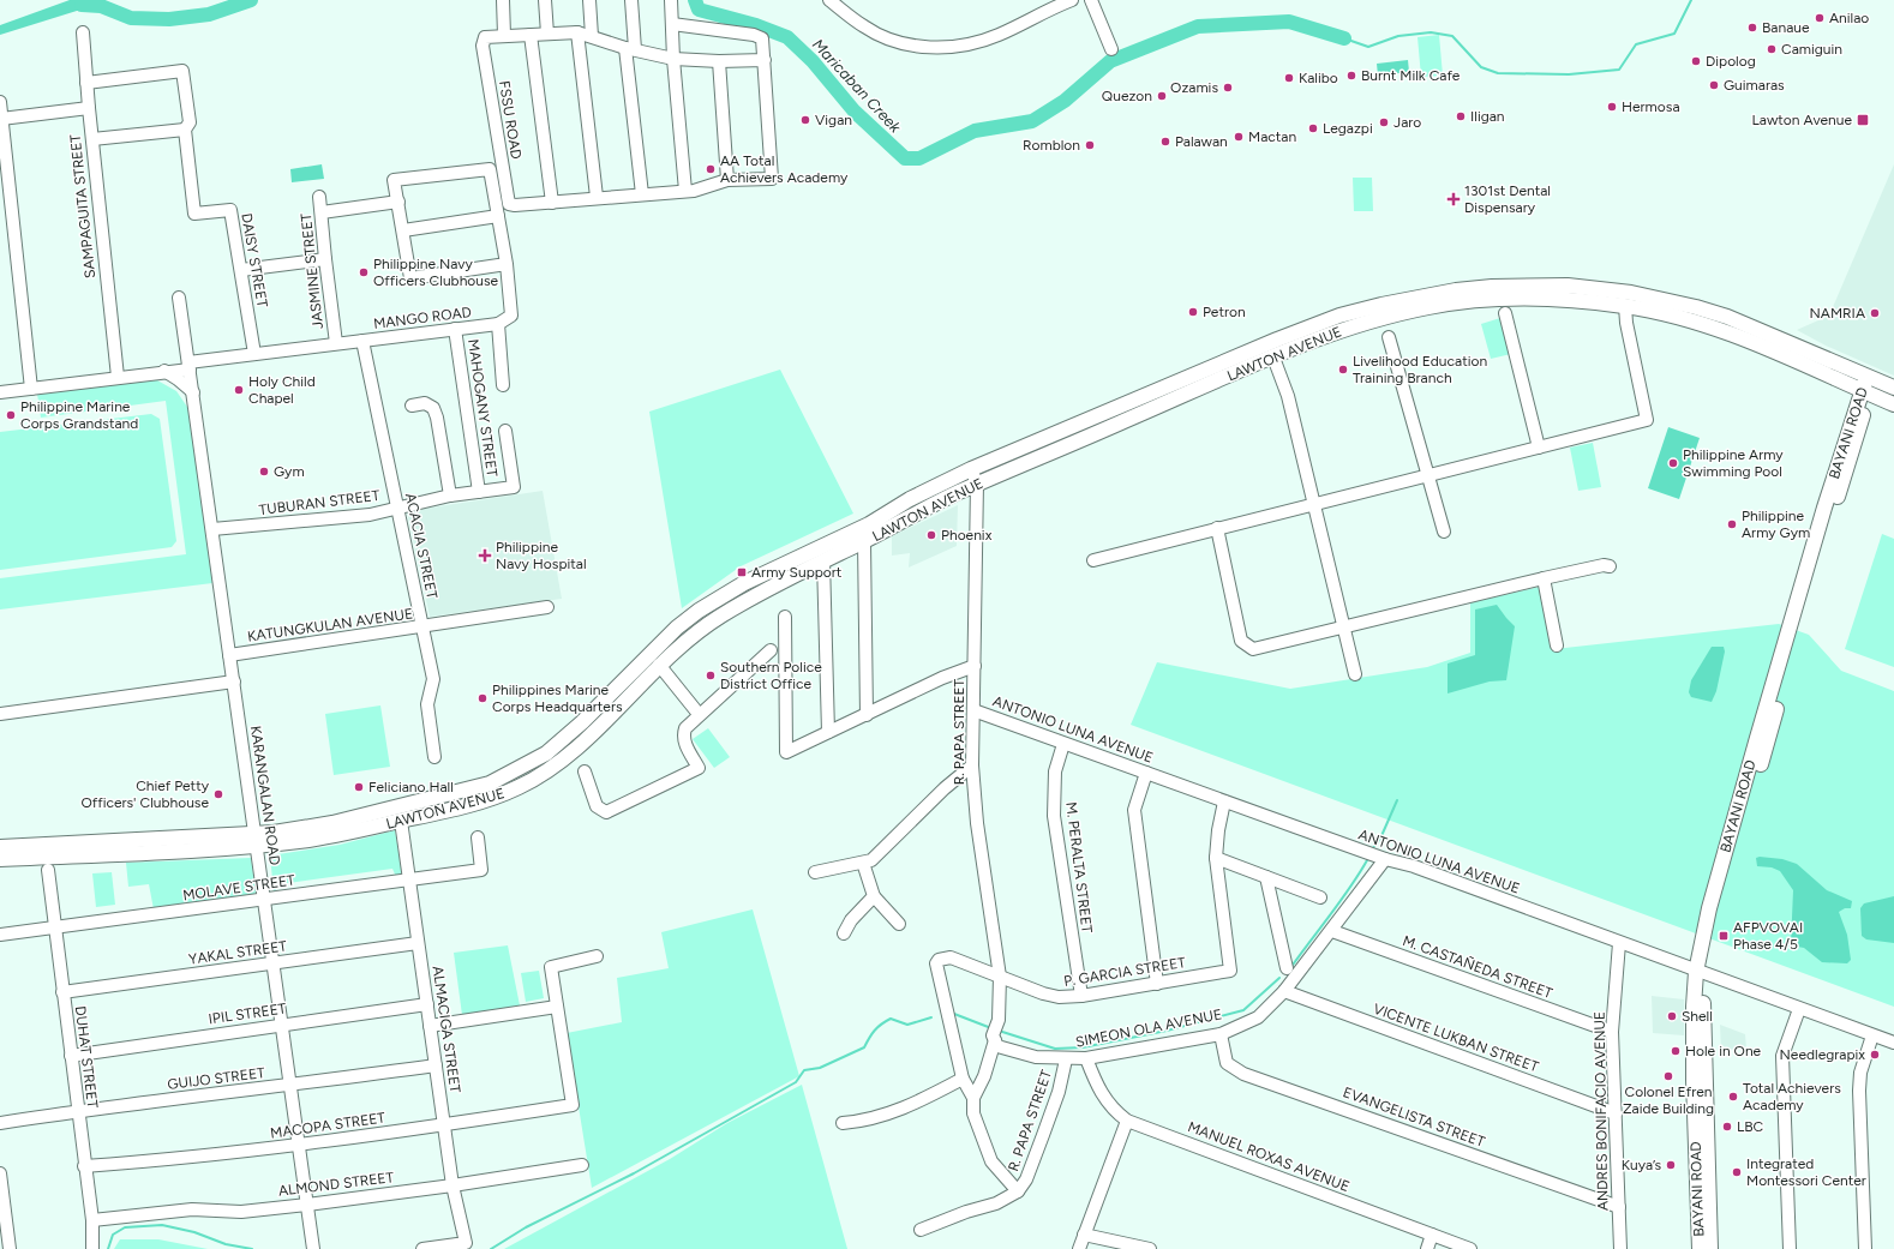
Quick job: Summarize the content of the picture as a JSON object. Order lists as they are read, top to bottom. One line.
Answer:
{"streets":{"main road":["LAWTON AVENUE","BAYANI ROAD"],"street":["FSSU ROAD","SAMPAGUITA STREET","DAISY STREET","JASMINE STREET","MANGO ROAD","MAHOGANY STREET","TUBURAN STREET","ACACIA STREET","KATUNGKULAN AVENUE","ANTONIO LUNA AVENUE","R. PAPA STREET","KARANGALAN ROAD","M. PERALTA STREET","MOLAVE STREET","YAKAL STREET","M. CASTAÑEDA STREET","P. GARCIA STREET","IPIL STREET","SIMEON OLA AVENUE","ALMACIGA STREET","VICENTE LUKBAN STREET","DUHAT STREET","GUIJO STREET","ANDRES BONIFACIO AVENUE","EVANGELISTA STREET","MACOPA STREET","MANUEL ROXAS AVENUE","ALMOND STREET"]},"crossings":[["SAMPAGUITA STREET","DAISY STREET"],["SAMPAGUITA STREET","MANGO ROAD"],["DAISY STREET","MANGO ROAD"],["JASMINE STREET","MANGO ROAD"],["MANGO ROAD","MAHOGANY STREET"],["MANGO ROAD","ACACIA STREET"],["MANGO ROAD","KARANGALAN ROAD"],["LAWTON AVENUE","BAYANI ROAD"],["LAWTON AVENUE","R. PAPA STREET"],["LAWTON AVENUE","KARANGALAN ROAD"],["LAWTON AVENUE","ALMACIGA STREET"],["MAHOGANY STREET","TUBURAN STREET"],["BAYANI ROAD","ANTONIO LUNA AVENUE"],["TUBURAN STREET","ACACIA STREET"],["TUBURAN STREET","KARANGALAN ROAD"],["ACACIA STREET","KATUNGKULAN AVENUE"],["KATUNGKULAN AVENUE","KARANGALAN ROAD"],["ANTONIO LUNA AVENUE","R. PAPA STREET"],["ANTONIO LUNA AVENUE","M. PERALTA STREET"],["ANTONIO LUNA AVENUE","P. GARCIA STREET"],["ANTONIO LUNA AVENUE","SIMEON OLA AVENUE"],["ANTONIO LUNA AVENUE","ANDRES BONIFACIO AVENUE"],["R. PAPA STREET","P. GARCIA STREET"],["R. PAPA STREET","SIMEON OLA AVENUE"],["KARANGALAN ROAD","MOLAVE STREET"],["KARANGALAN ROAD","YAKAL STREET"],["KARANGALAN ROAD","IPIL STREET"],["KARANGALAN ROAD","GUIJO STREET"],["KARANGALAN ROAD","MACOPA STREET"],["KARANGALAN ROAD","ALMOND STREET"],["M. PERALTA STREET","P. GARCIA STREET"],["MOLAVE STREET","ALMACIGA STREET"],["MOLAVE STREET","DUHAT STREET"],["YAKAL STREET","ALMACIGA STREET"],["YAKAL STREET","DUHAT STREET"],["M. CASTAÑEDA STREET","SIMEON OLA AVENUE"],["M. CASTAÑEDA STREET","ANDRES BONIFACIO AVENUE"],["IPIL STREET","ALMACIGA STREET"],["IPIL STREET","DUHAT STREET"],["SIMEON OLA AVENUE","VICENTE LUKBAN STREET"],["SIMEON OLA AVENUE","EVANGELISTA STREET"],["SIMEON OLA AVENUE","MANUEL ROXAS AVENUE"],["ALMACIGA STREET","GUIJO STREET"],["ALMACIGA STREET","MACOPA STREET"],["ALMACIGA STREET","ALMOND STREET"],["VICENTE LUKBAN STREET","ANDRES BONIFACIO AVENUE"],["DUHAT STREET","GUIJO STREET"],["DUHAT STREET","MACOPA STREET"],["DUHAT STREET","ALMOND STREET"],["ANDRES BONIFACIO AVENUE","EVANGELISTA STREET"]],"water":["Maricaban Creek"],"places":{"other":["Anilao","Banaue","Camiguin","Dipolog","Burnt Milk Cafe","Kalibo","Guimaras","Ozamis","Quezon","Hermosa","Iligan","Vigan","Jaro","Legazpi","Mactan","Palawan","Romblon","AA Total Achievers Academy","Philippine Navy Officers Clubhouse","Petron","NAMRIA","Livelihood Education Training Branch","Holy Child Chapel","Philippine Marine Corps Grandstand","Philippine Army Swimming Pool","Gym","Philippine Army Gym","Phoenix","Southern Police District Office","Philippines Marine Corps Headquarters","Feliciano Hall","Chief Petty Officers' Clubhouse","Shell","Hole in One","Needlegrapix","Colonel Efren Zaide Building","Total Achievers Academy","LBC","Kuya’s","Integrated Montessori Center"],"transit":["Lawton Avenue","Army Support","AFPVOVAI Phase 4/5"],"health":["1301st Dental Dispensary","Philippine Navy Hospital"]}}
